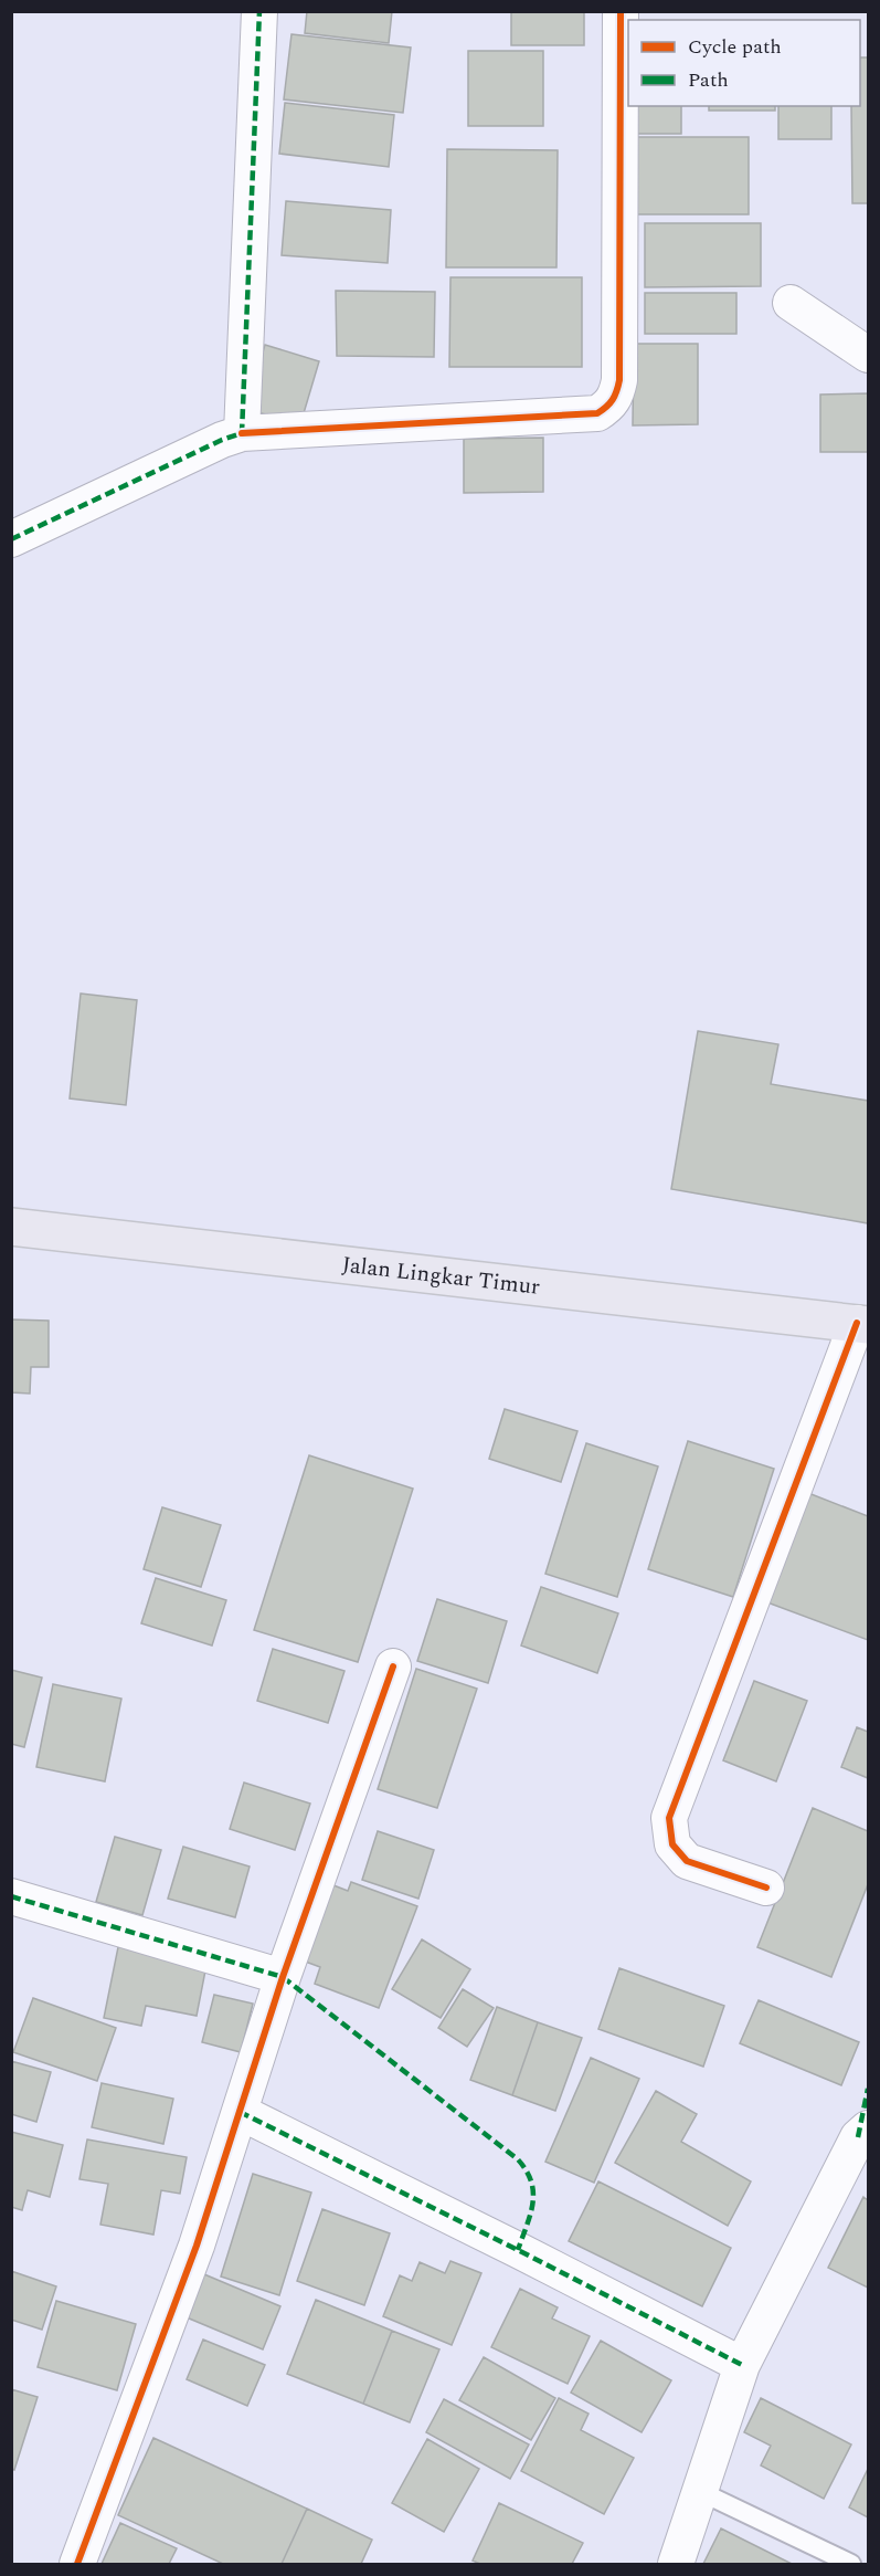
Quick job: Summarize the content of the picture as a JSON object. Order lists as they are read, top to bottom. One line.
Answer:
{"streets":{"highway":["Jalan Lingkar Timur"]},"legend":["Cycle path","Path"]}
